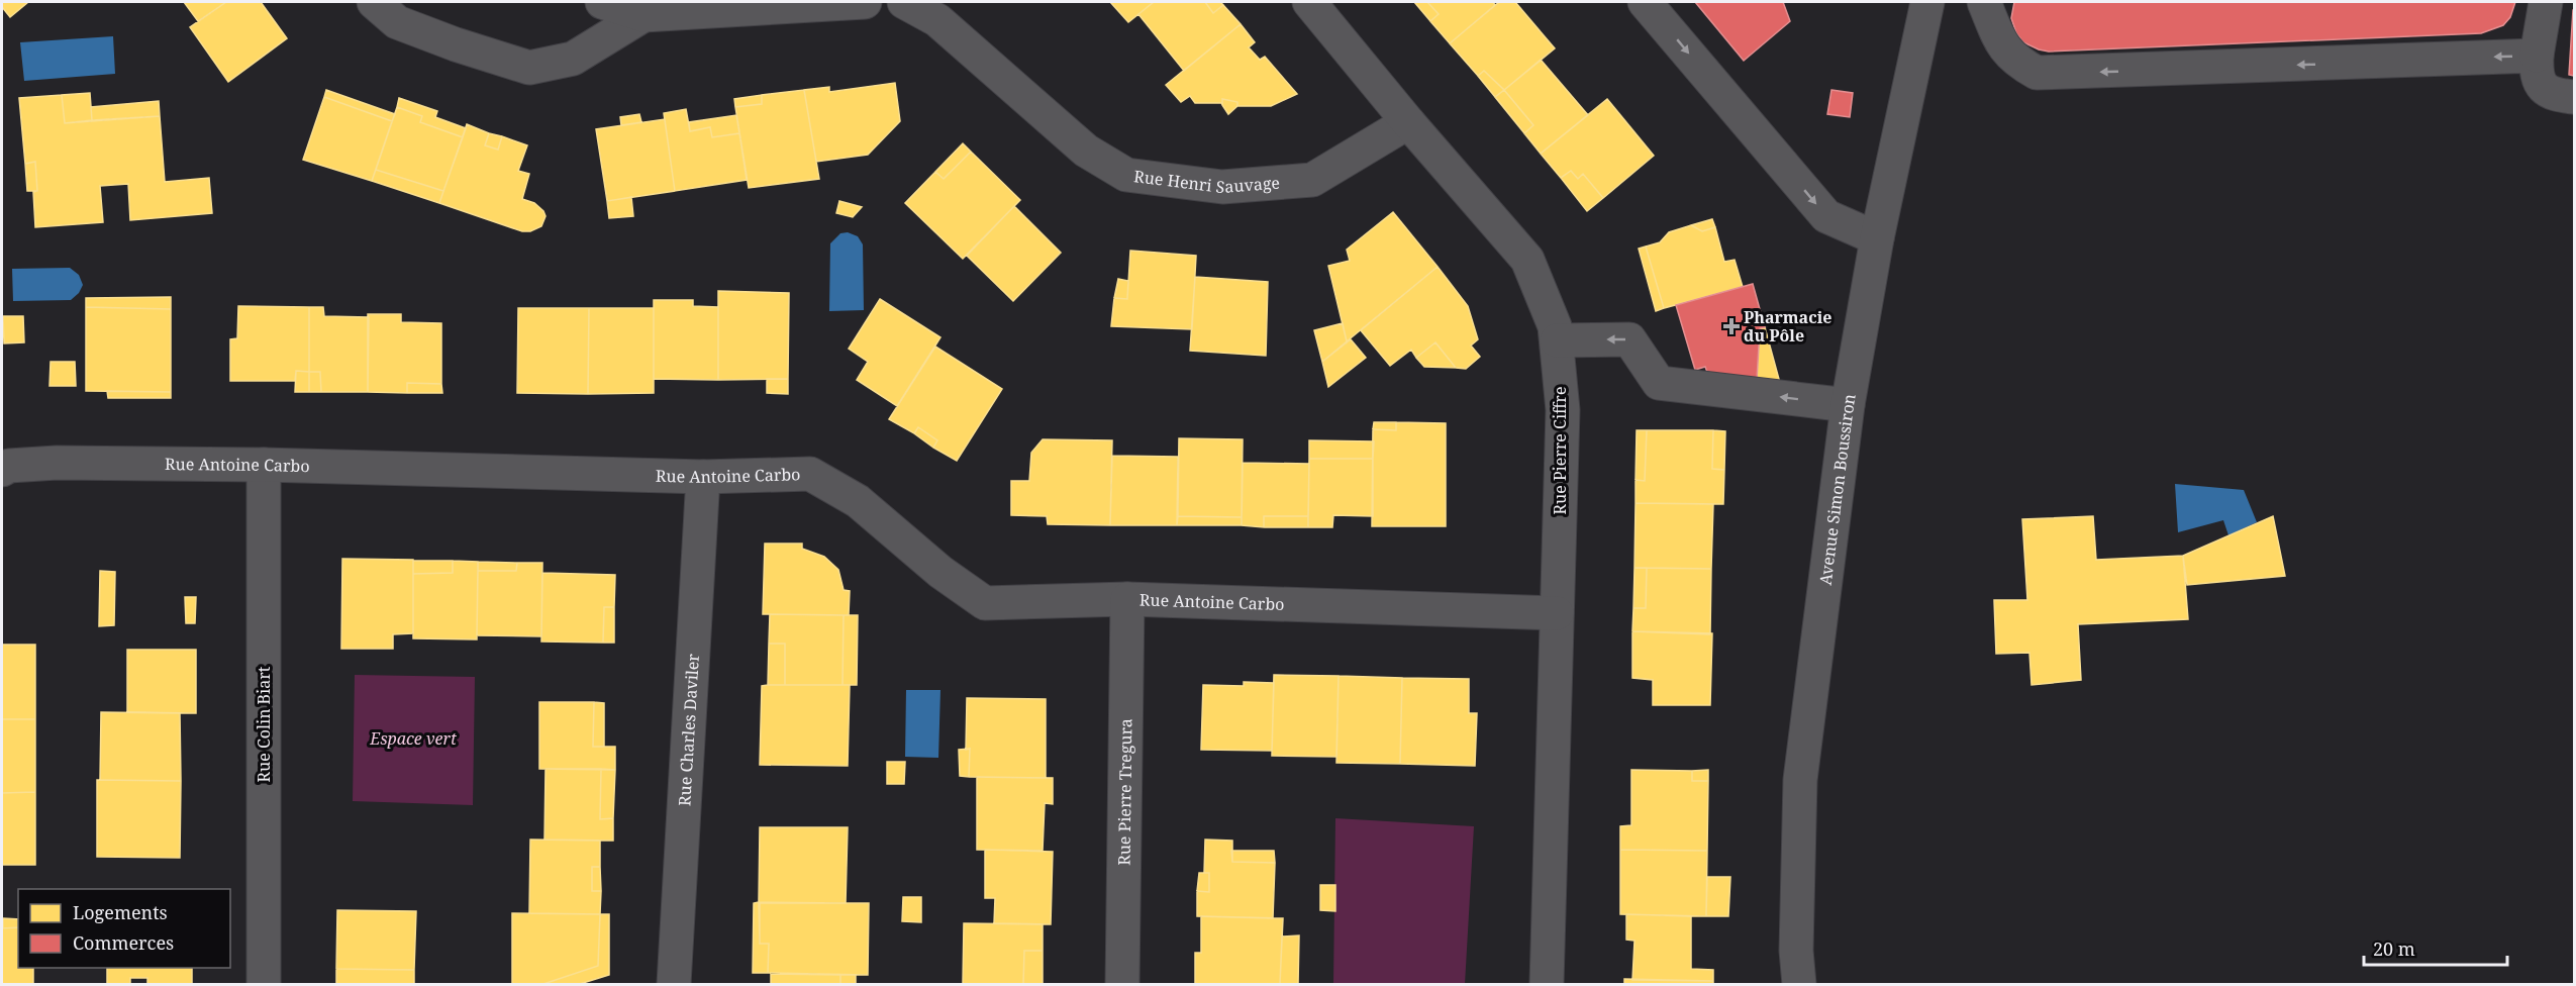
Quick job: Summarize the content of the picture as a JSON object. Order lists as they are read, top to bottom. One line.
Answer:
{"streets":{"street":["Rue Henri Sauvage","Rue Pierre Ciffre","Rue Antoine Carbo","Avenue Simon Boussiron","Rue Colin Biart","Rue Charles Daviler","Rue Pierre Tregura"]},"crossings":[["Rue Henri Sauvage","Rue Pierre Ciffre"],["Rue Pierre Ciffre","Rue Antoine Carbo"],["Rue Antoine Carbo","Rue Colin Biart"],["Rue Antoine Carbo","Rue Charles Daviler"],["Rue Antoine Carbo","Rue Pierre Tregura"]],"parks":["Espace vert"],"places":{"health":["Pharmacie du Pôle"]},"legend":["Logements","Commerces"],"scale_bar":"20 m"}
